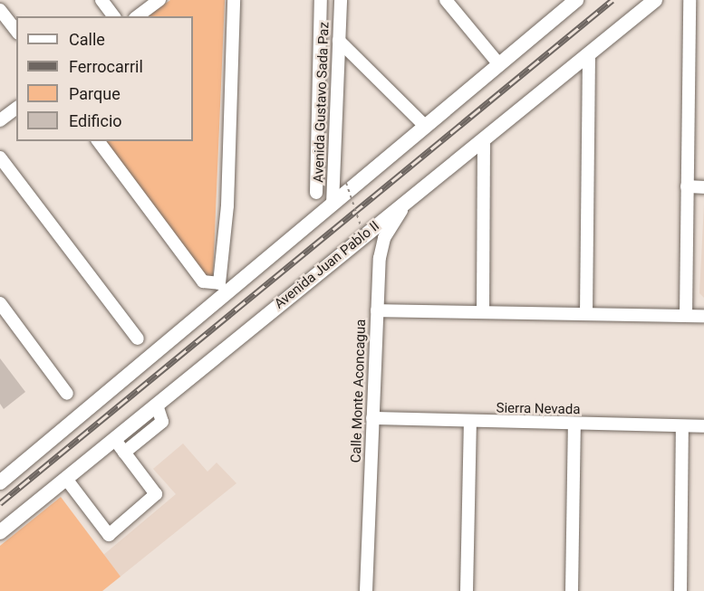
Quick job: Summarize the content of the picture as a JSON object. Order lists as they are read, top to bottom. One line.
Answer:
{"streets":{"main road":["Avenida Juan Pablo II"],"street":["Avenida Gustavo Sada Paz","Calle Monte Aconcagua","Sierra Nevada"]},"crossings":[["Avenida Juan Pablo II","Calle Monte Aconcagua"],["Calle Monte Aconcagua","Sierra Nevada"]],"legend":["Calle","Ferrocarril","Parque","Edificio"]}
